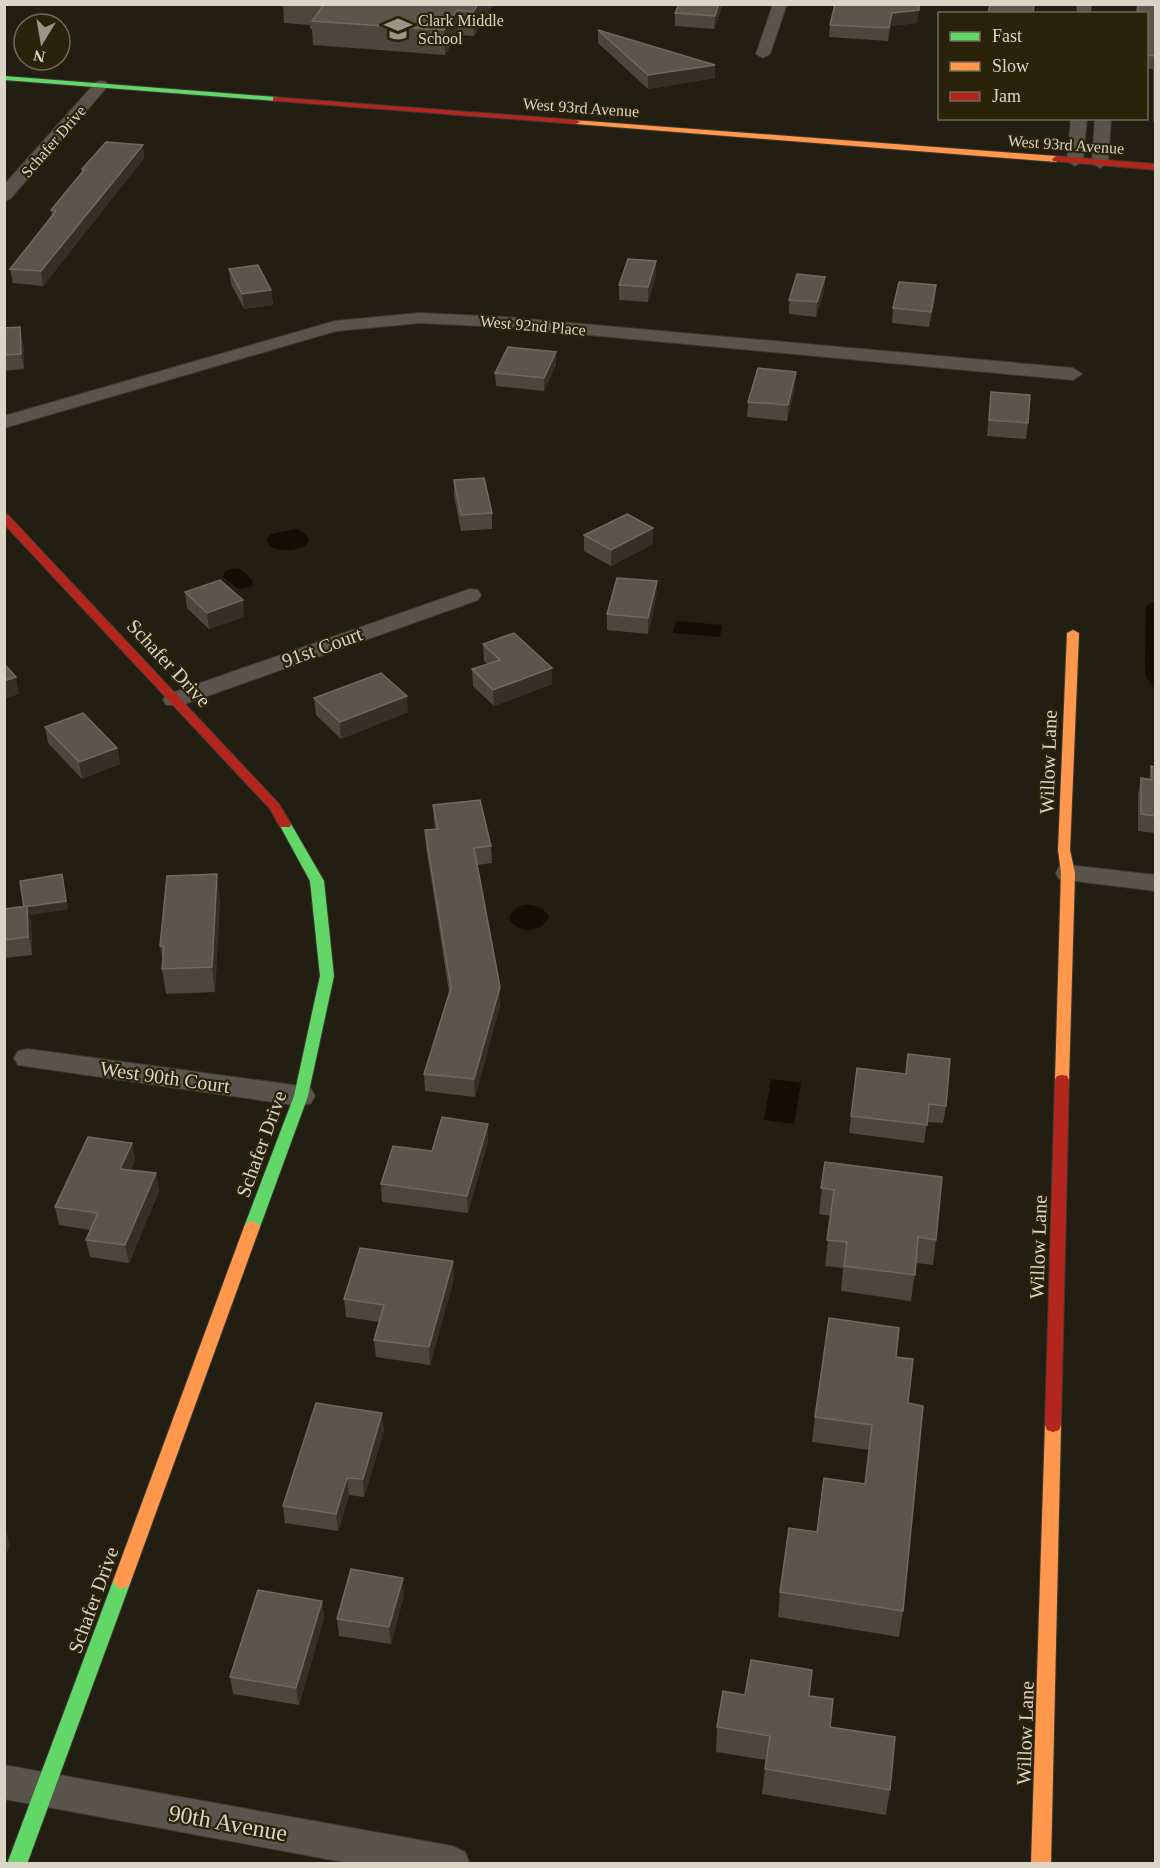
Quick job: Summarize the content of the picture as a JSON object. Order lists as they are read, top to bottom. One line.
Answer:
{"streets":{"street":["West 93rd Avenue","Schafer Drive","West 92nd Place","91st Court","Willow Lane","West 90th Court","90th Avenue"]},"crossings":[["West 93rd Avenue","Schafer Drive"],["Schafer Drive","91st Court"],["Schafer Drive","West 90th Court"],["Schafer Drive","90th Avenue"]],"places":{"school or university":["Clark Middle School"]},"legend":["Fast","Slow","Jam"],"north":"bottom"}
